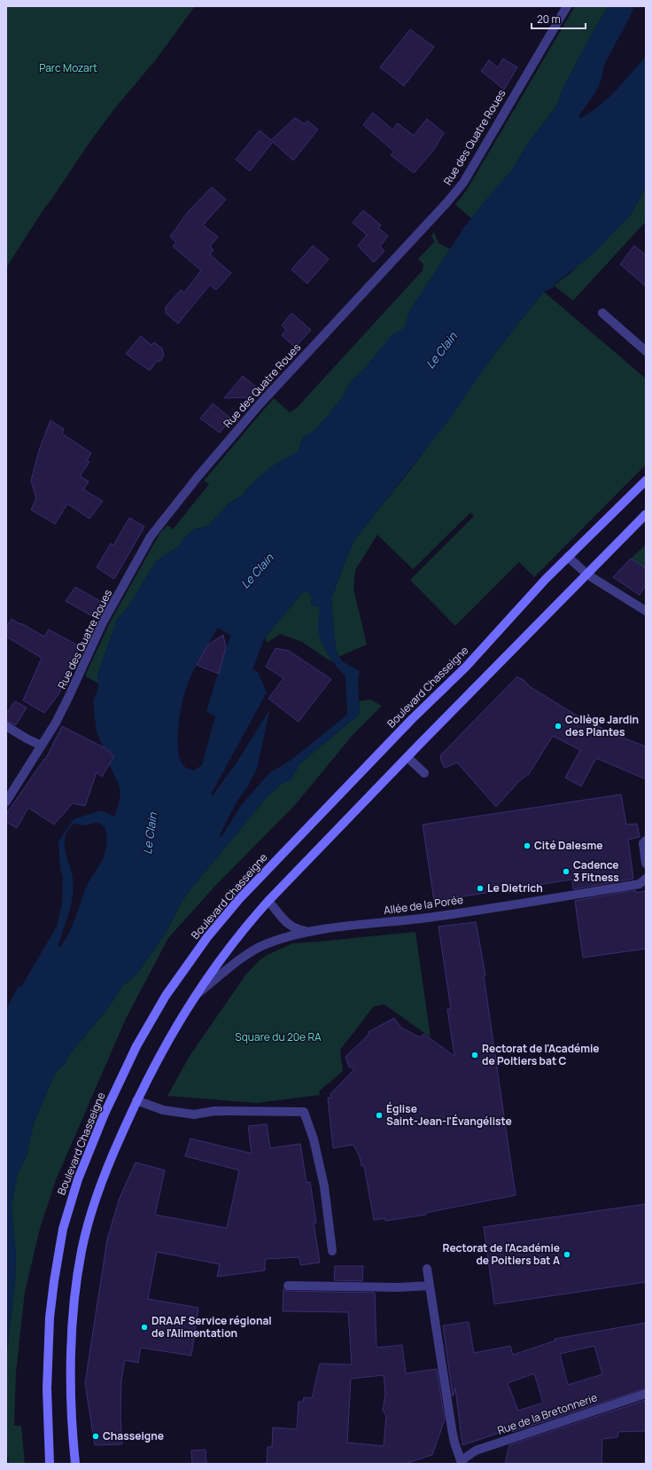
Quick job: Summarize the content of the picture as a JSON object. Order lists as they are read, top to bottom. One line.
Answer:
{"streets":{"main road":["Boulevard Chasseigne"],"street":["Rue des Quatre Roues","Allée de la Porée","Rue de la Bretonnerie"]},"water":["Le Clain"],"parks":["Parc Mozart","Square du 20e RA"],"places":["Collège Jardin des Plantes","Cité Dalesme","Cadence 3 Fitness","Le Dietrich","Rectorat de l'Académie de Poitiers bat C","Église Saint-Jean-l'Évangéliste","Rectorat de l'Académie de Poitiers bat A","DRAAF Service régional de l'Alimentation","Chasseigne"],"scale_bar":"20 m"}
